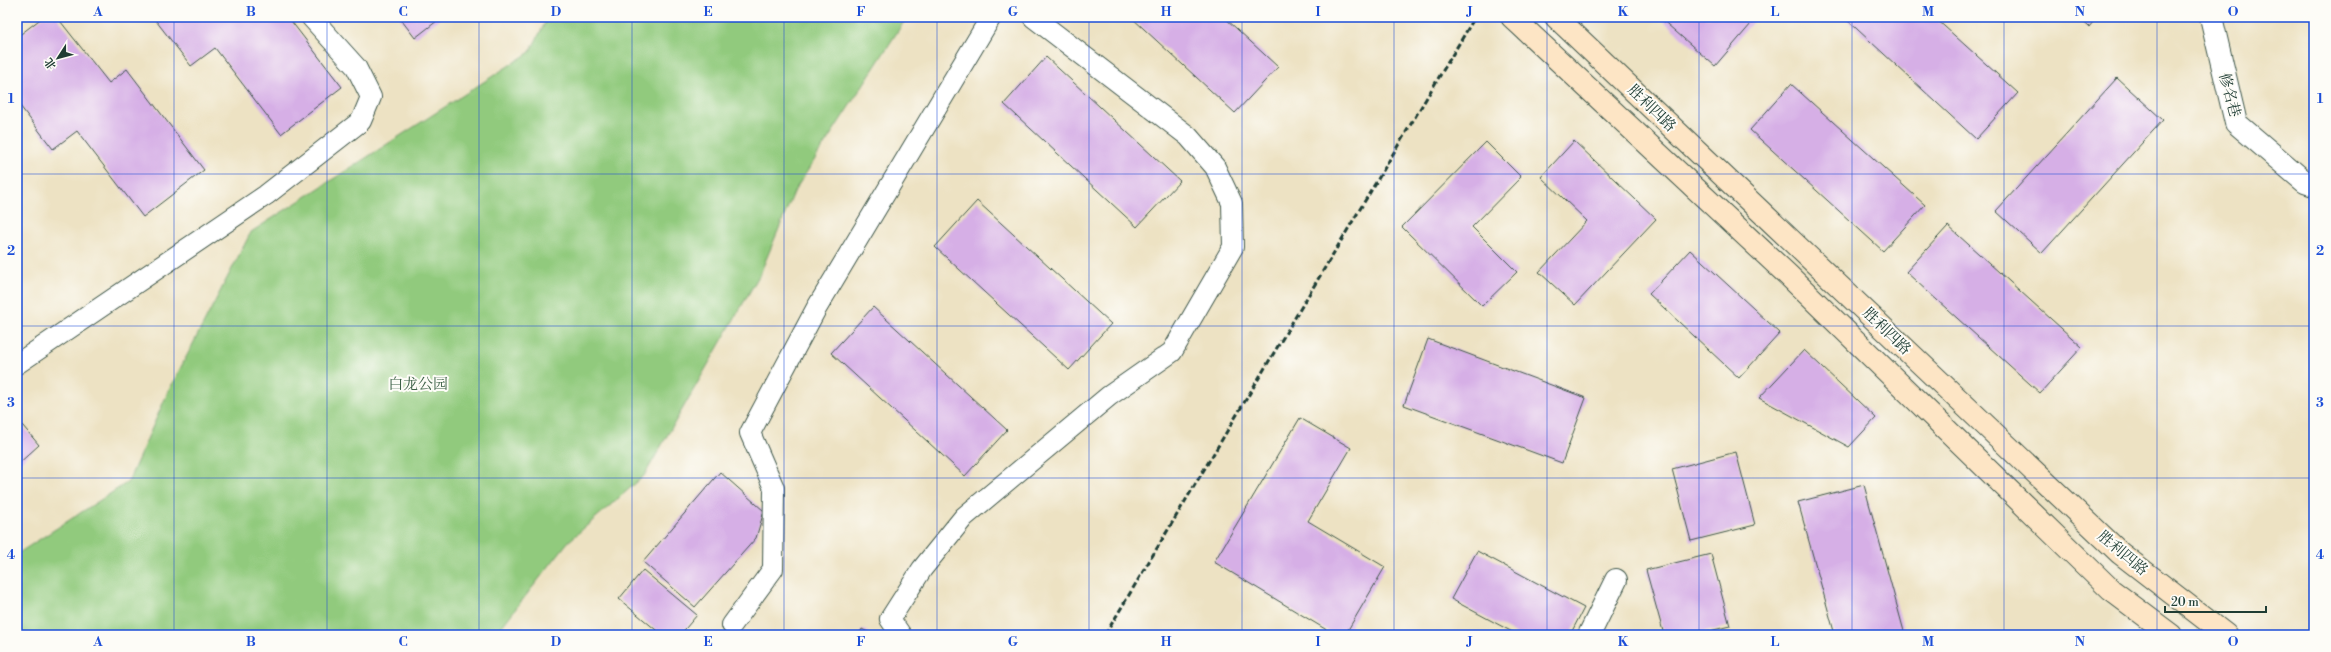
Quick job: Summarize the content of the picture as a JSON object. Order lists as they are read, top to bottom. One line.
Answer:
{"streets":{"main road":["胜利四路"],"street":["修名巷"]},"parks":["白龙公园"],"scale_bar":"20 m","north":"bottom left","grid":{"columns":["A","B","C","D","E","F","G","H","I","J","K","L","M","N","O"],"rows":["1","2","3","4"]}}
